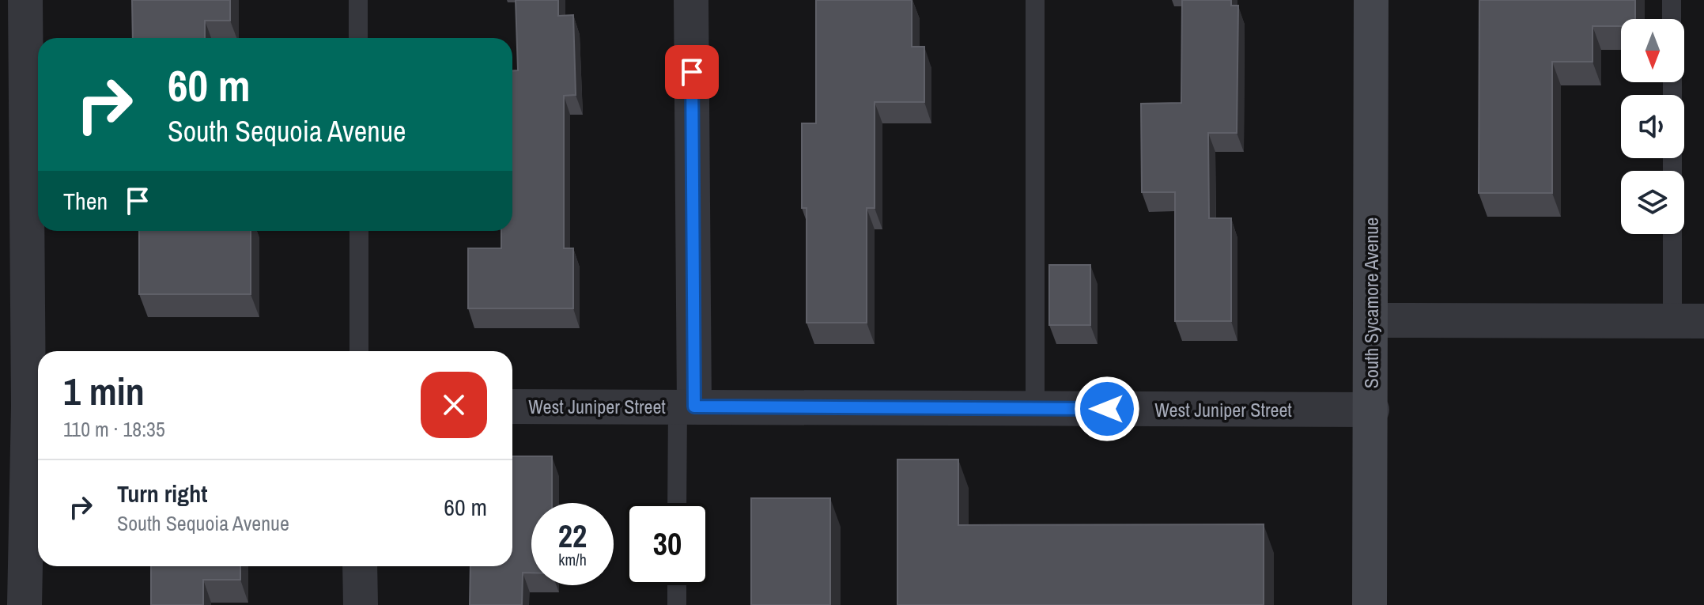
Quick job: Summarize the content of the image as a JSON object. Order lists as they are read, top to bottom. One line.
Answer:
{"streets":{"street":["South Sycamore Avenue","West Juniper Street"]},"crossings":[["South Sycamore Avenue","West Juniper Street"]],"north":"bottom","page":{"turn":["60 m","South Sequoia Avenue"],"then":"Then","heading":["1 min","110 m · 18:35"],"list":[{"name":"Turn right","note":"South Sequoia Avenue","value":"60 m"}],"speed":"22 km/h","limit":"30"}}
